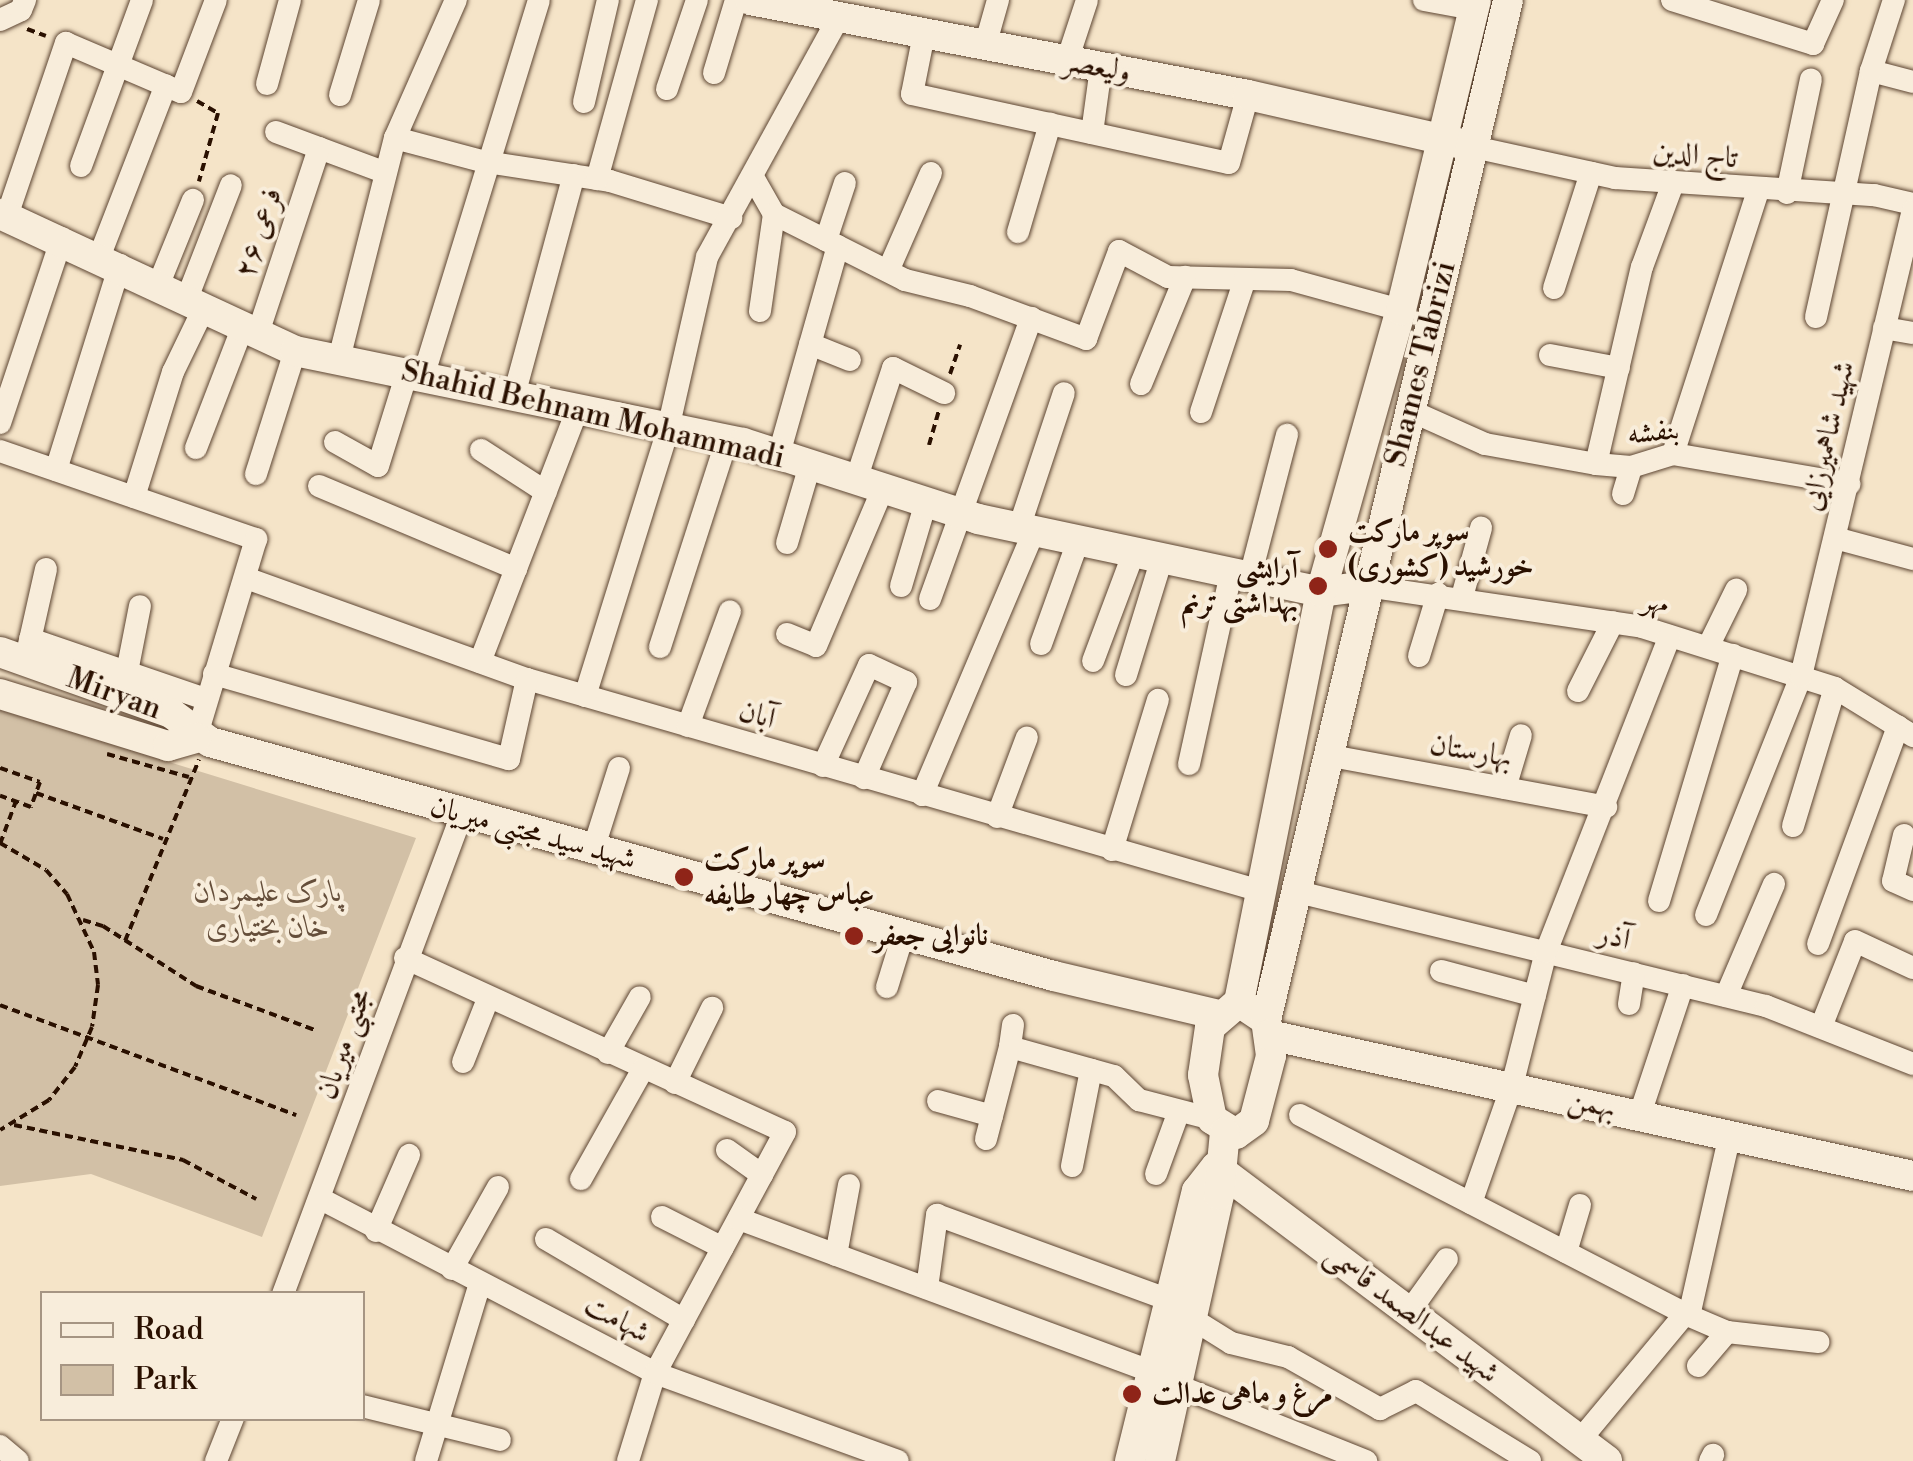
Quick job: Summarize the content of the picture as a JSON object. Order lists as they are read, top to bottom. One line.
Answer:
{"streets":{"street":["ولیعصر","تاج الدین","فرعی ۲۶","Shames Tabrizi","Shahid Behnam Mohammadi","بنفشه","شهید شاهمیرزایی","مهر","Miryan","آبان","بهارستان","شهید سید مجتبی میریان","آذر","مجتبی میریان","بهمن","شهید عبدالصمد قاسمی","شهامت"]},"crossings":[["ولیعصر","تاج الدین"],["ولیعصر","Shames Tabrizi"],["تاج الدین","Shames Tabrizi"],["تاج الدین","شهید شاهمیرزایی"],["فرعی ۲۶","Shahid Behnam Mohammadi"],["Shames Tabrizi","Shahid Behnam Mohammadi"],["Shames Tabrizi","بنفشه"],["Shames Tabrizi","مهر"],["Shames Tabrizi","آبان"],["Shames Tabrizi","بهارستان"],["Shames Tabrizi","شهید سید مجتبی میریان"],["Shames Tabrizi","آذر"],["Shames Tabrizi","بهمن"],["Shahid Behnam Mohammadi","مهر"],["بنفشه","شهید شاهمیرزایی"],["شهید شاهمیرزایی","مهر"],["Miryan","شهید سید مجتبی میریان"],["شهید سید مجتبی میریان","مجتبی میریان"],["شهید سید مجتبی میریان","بهمن"],["مجتبی میریان","شهامت"]],"parks":["پارک علیمردان خان بختیاری"],"places":["سوپر مارکت خورشید (کشوری)","آرایشی بهداشتی ترنم","سوپر مارکت عباس چهار طایفه","نانوایی جعفر","مرغ و ماهی عدالت"],"legend":["Road","Park"]}
